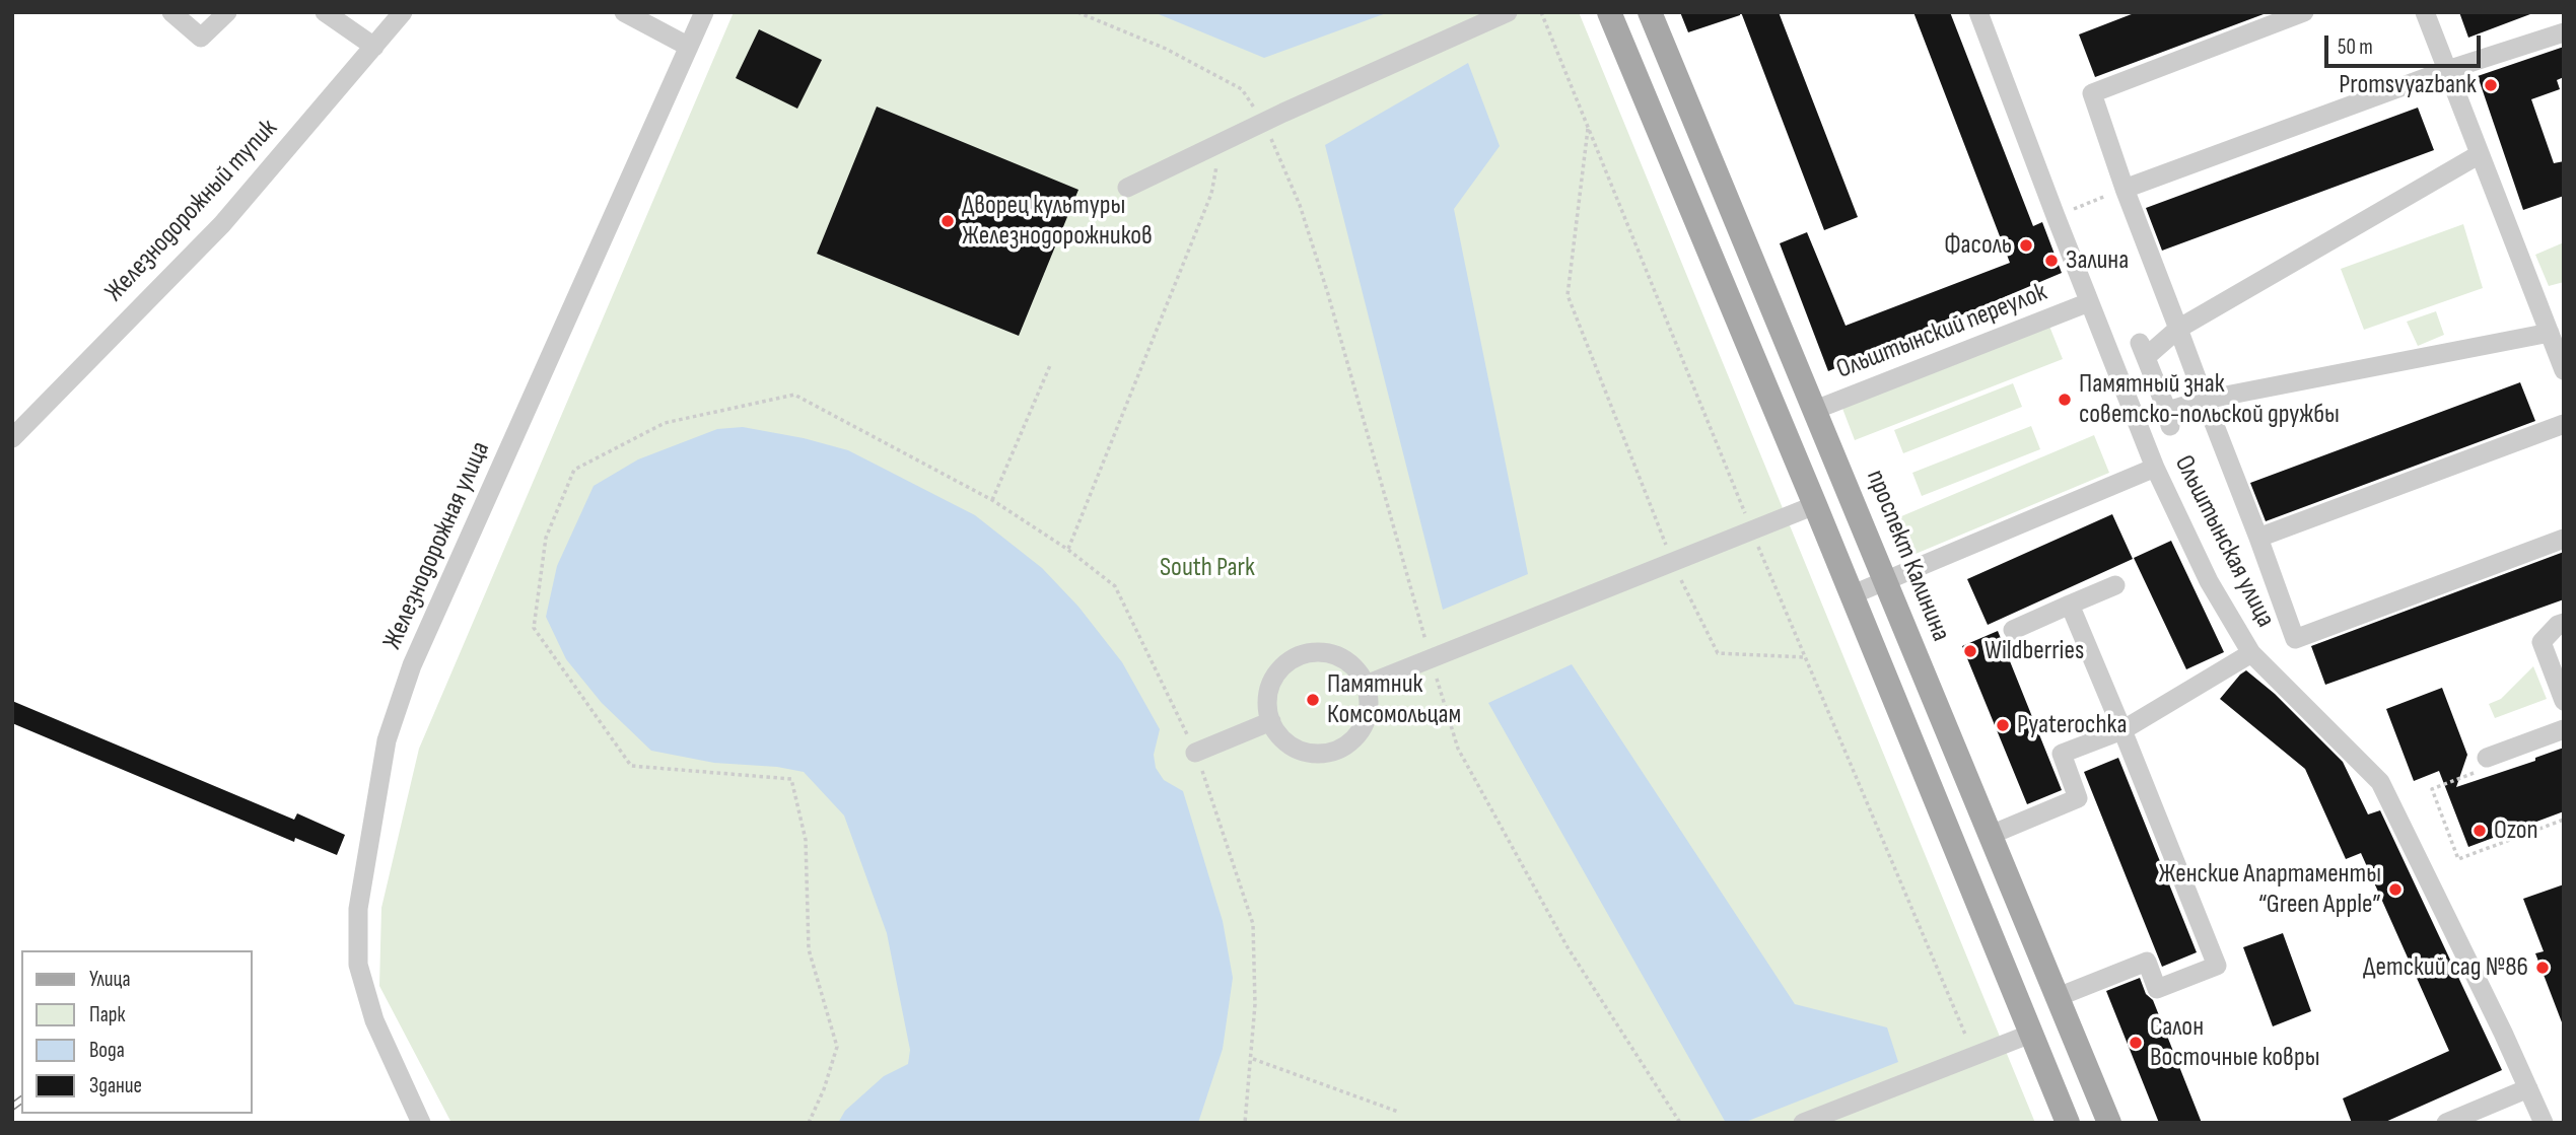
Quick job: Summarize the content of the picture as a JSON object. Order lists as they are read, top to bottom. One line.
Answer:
{"streets":{"main road":["проспект Калинина"],"street":["Железнодорожный тупик","Ольштынский переулок","Ольштынская улица","Железнодорожная улица"]},"crossings":[["Ольштынский переулок","Ольштынская улица"],["Ольштынский переулок","проспект Калинина"]],"parks":["South Park"],"places":["Promsvyazbank","Дворец культуры Железнодорожников","Фасоль","Залина","Памятный знак советско-польской дружбы","Wildberries","Памятник Комсомольцам","Pyaterochka","Ozon","Женские Апартаменты “Green Apple”","Детский сад №86","Салон Восточные ковры"],"legend":["Улица","Парк","Вода","Здание"],"scale_bar":"50 m"}
